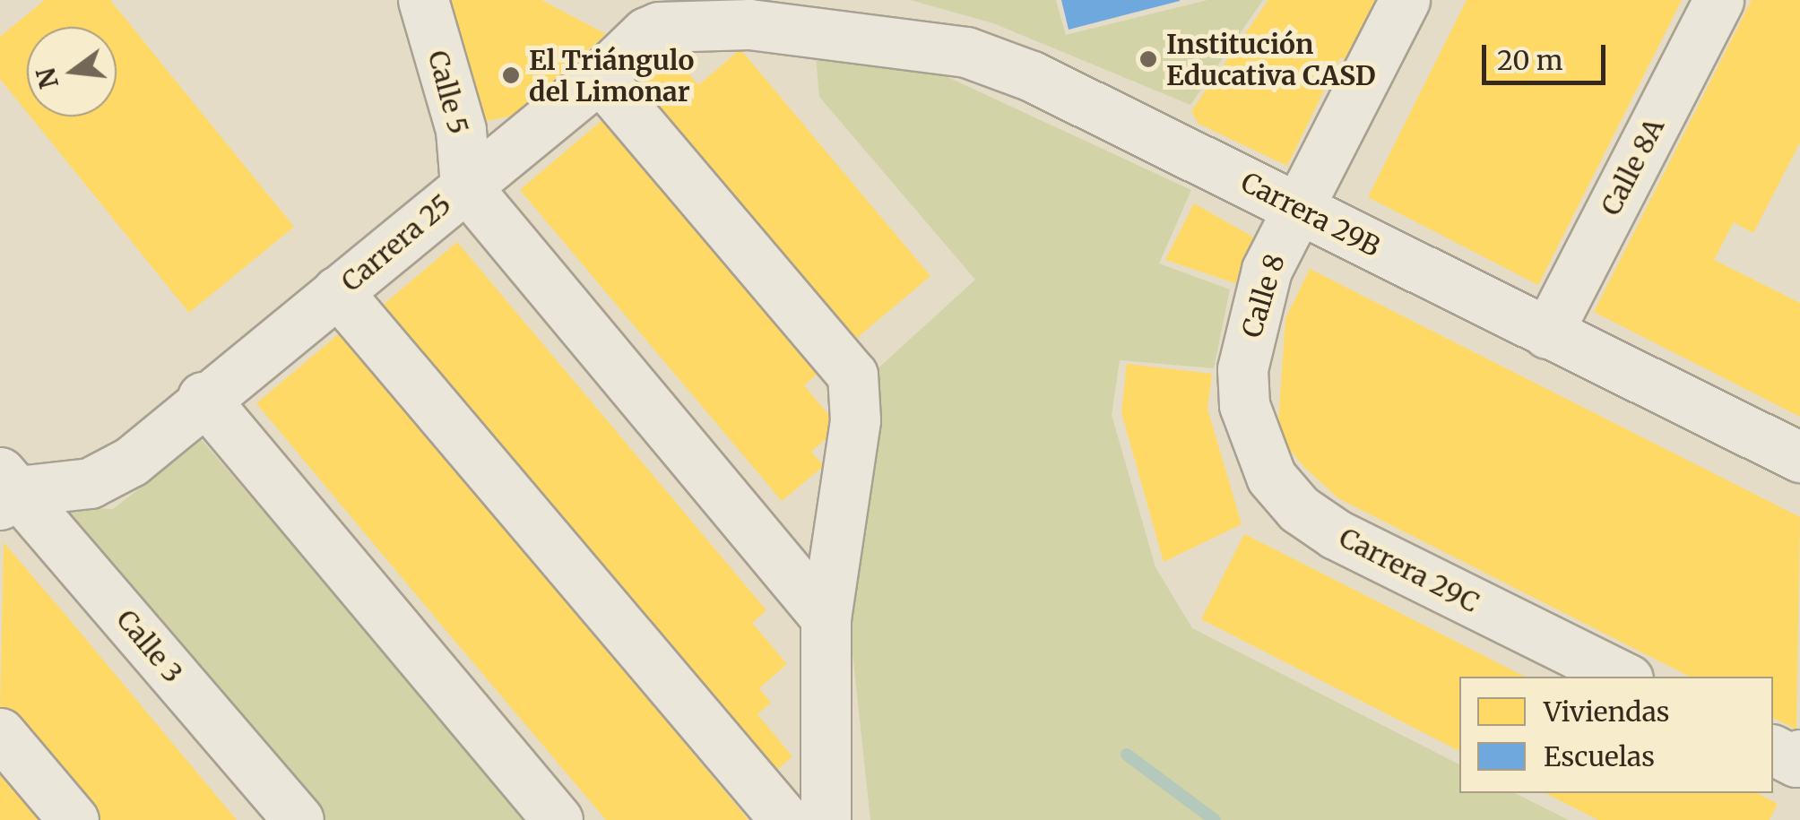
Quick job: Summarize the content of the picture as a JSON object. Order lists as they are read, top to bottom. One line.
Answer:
{"streets":{"street":["Calle 5","Calle 8A","Carrera 29B","Carrera 25","Calle 8","Carrera 29C","Calle 3"]},"crossings":[["Calle 5","Carrera 25"],["Calle 8A","Carrera 29B"],["Carrera 29B","Carrera 25"],["Carrera 29B","Calle 8"],["Carrera 25","Calle 3"],["Calle 8","Carrera 29C"]],"places":["Institución Educativa CASD","El Triángulo del Limonar"],"legend":["Viviendas","Escuelas"],"scale_bar":"20 m","north":"left"}
